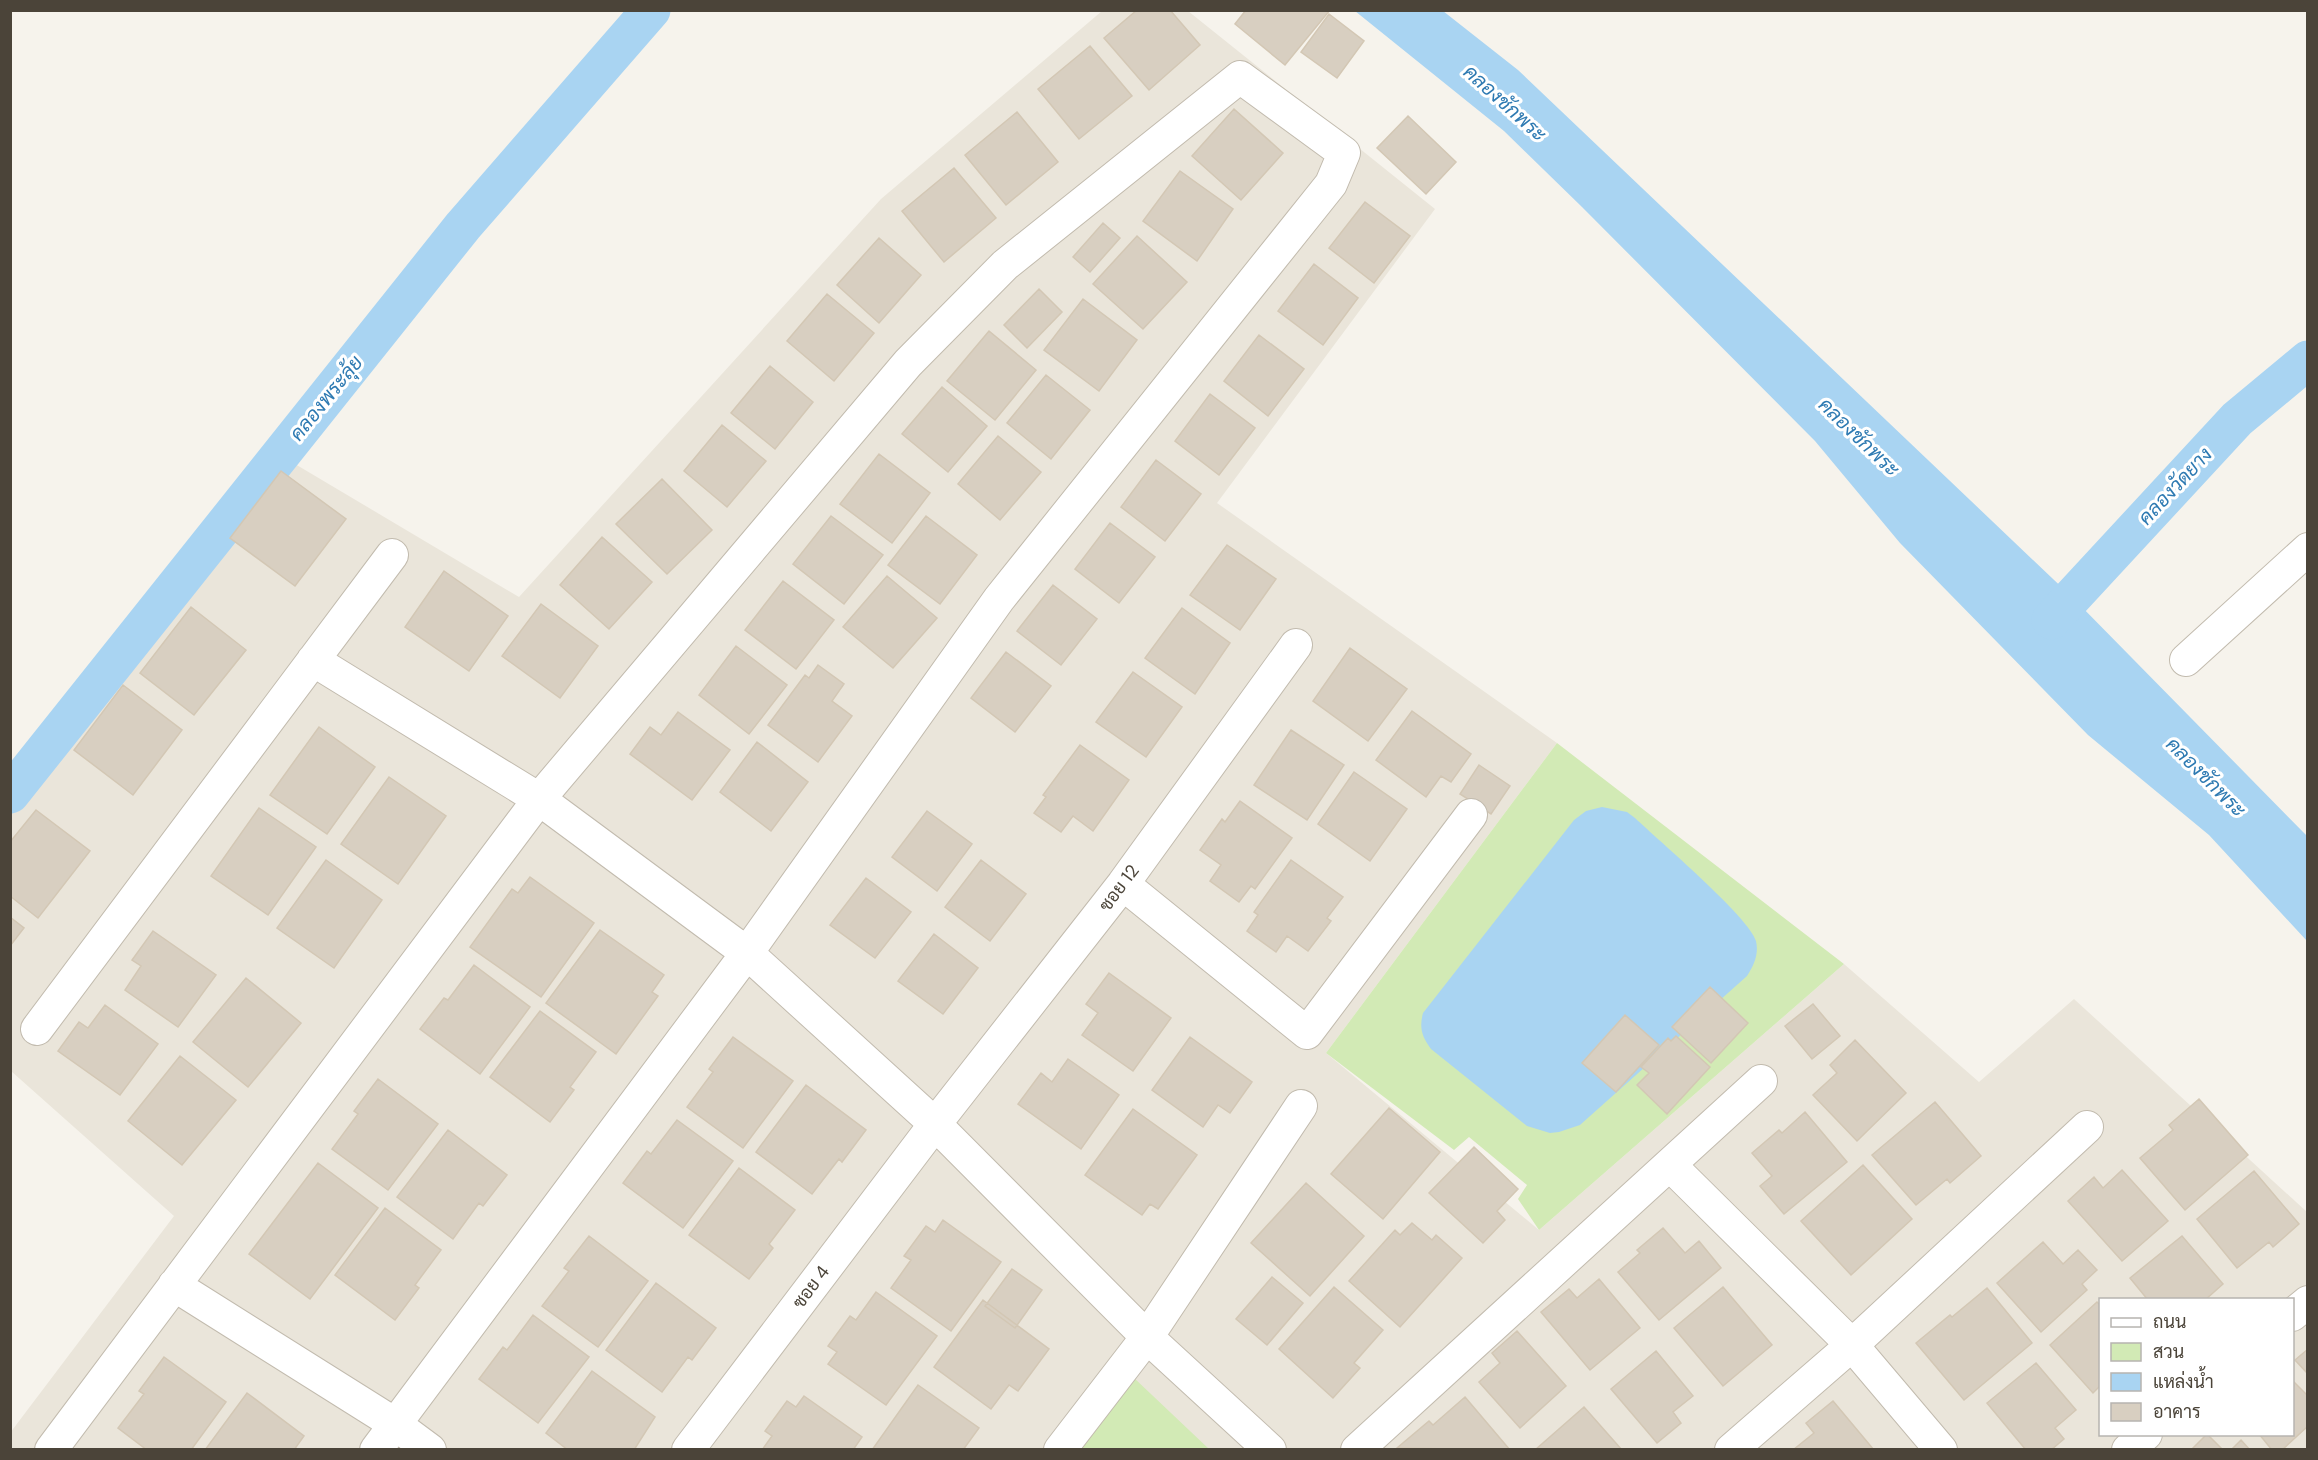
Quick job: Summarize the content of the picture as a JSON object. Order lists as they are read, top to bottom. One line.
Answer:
{"streets":{"street":["ซอย 12","ซอย 4"]},"crossings":[["ซอย 12","ซอย 4"]],"water":["คลองชักพระ","คลองพระลุ้ย","คลองวัดยาง"],"legend":["ถนน","สวน","แหล่งน้ำ","อาคาร"]}
